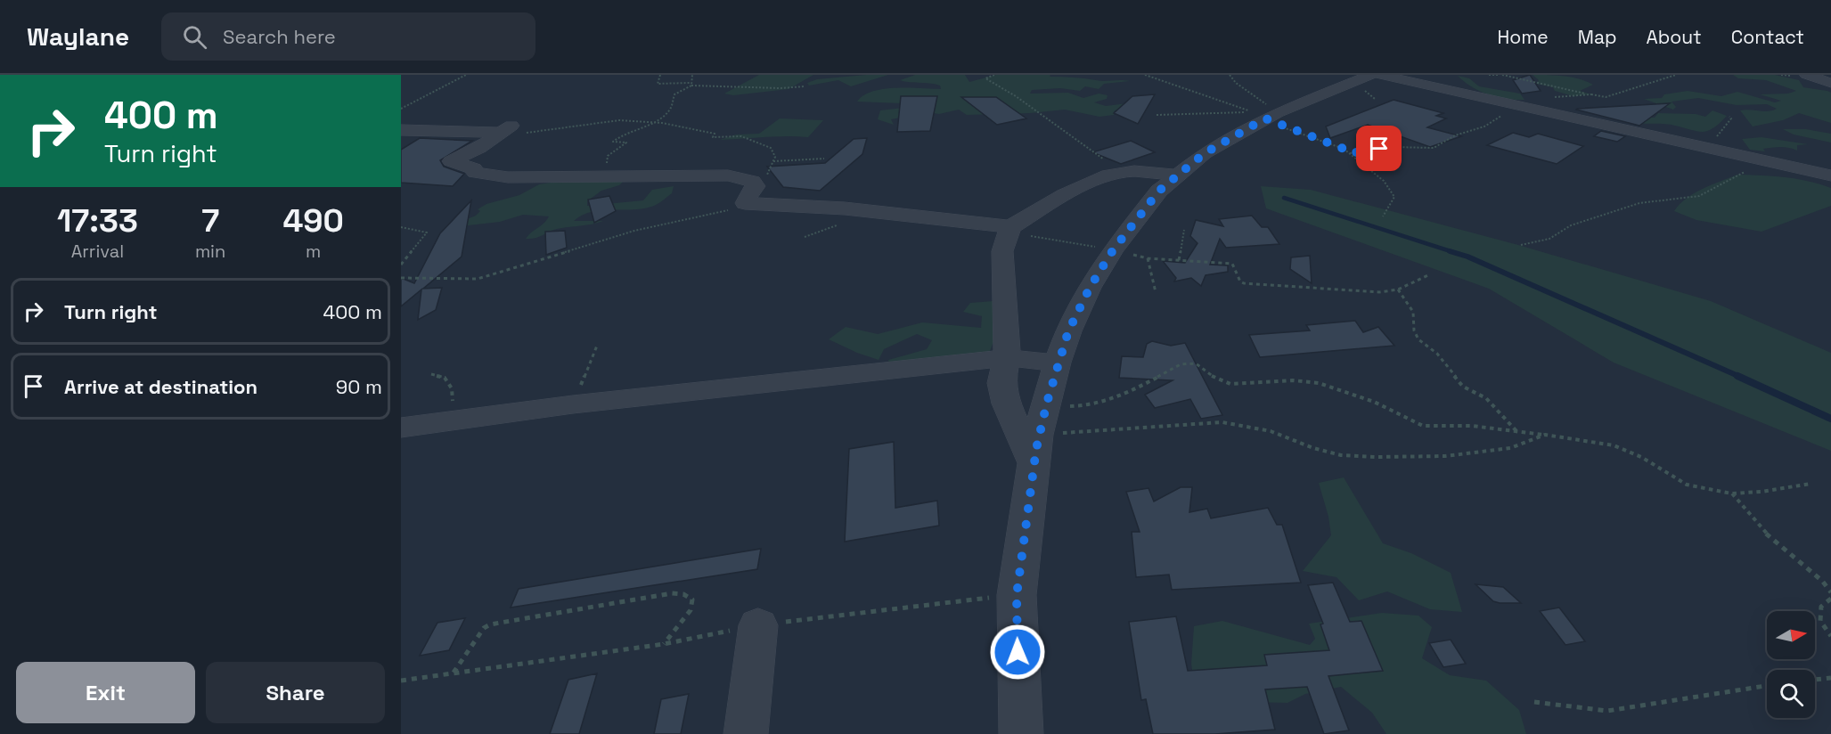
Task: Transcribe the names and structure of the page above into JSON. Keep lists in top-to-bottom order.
{
  "north": "right",
  "page": {
    "header": "Waylane",
    "search": "Search here",
    "nav": [
      "Home",
      "Map",
      "About",
      "Contact"
    ],
    "turn": ["400 m", "Turn right"],
    "eta": [
      "17:33",
      "Arrival",
      "7",
      "min",
      "490",
      "m"
    ],
    "list": [
      {
        "name": "Turn right",
        "value": "400 m"
      },
      {
        "name": "Arrive at destination",
        "value": "90 m"
      }
    ],
    "buttons": ["Exit", "Share"]
  }
}
